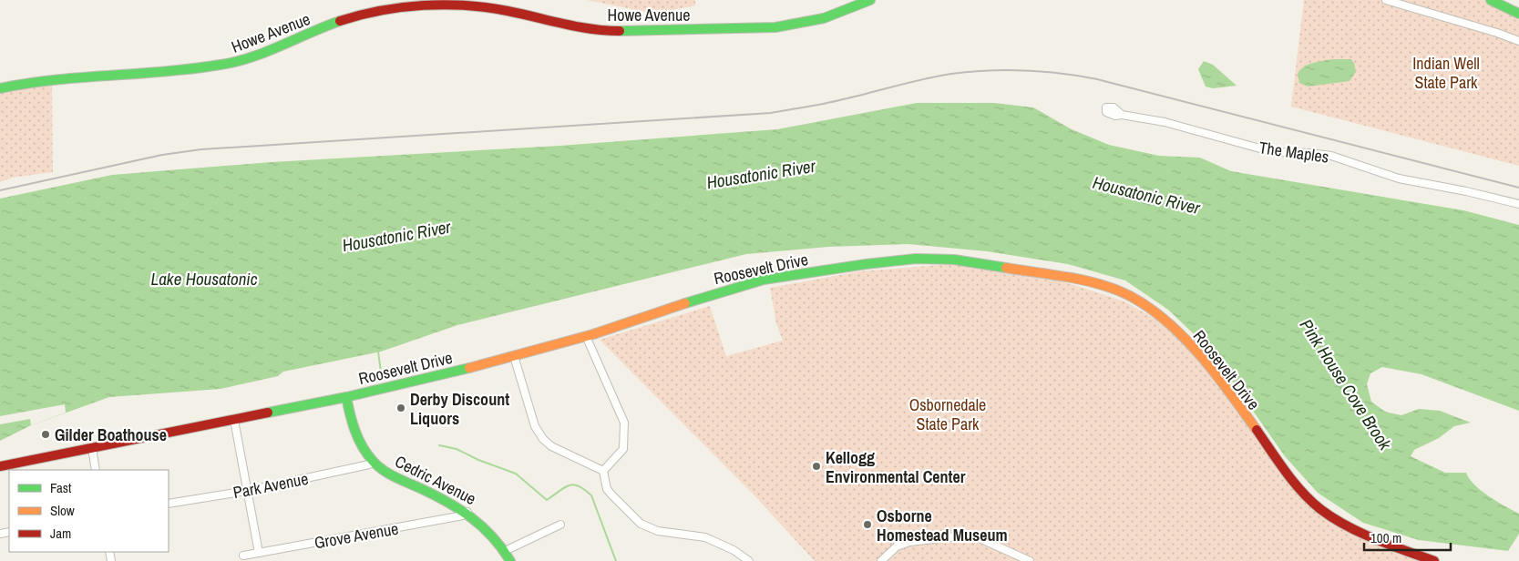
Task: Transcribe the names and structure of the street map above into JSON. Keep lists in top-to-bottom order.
{
  "streets": {
    "main road": ["Howe Avenue", "Roosevelt Drive", "Cedric Avenue"],
    "street": ["The Maples", "Park Avenue", "Grove Avenue"]
  },
  "crossings": [
    ["Roosevelt Drive", "Cedric Avenue"],
    ["Cedric Avenue", "Park Avenue"],
    ["Cedric Avenue", "Grove Avenue"]
  ],
  "water": ["Housatonic River", "Lake Housatonic", "Pink House Cove Brook"],
  "parks": ["Indian Well State Park", "Osbornedale State Park"],
  "places": [
    "Derby Discount Liquors",
    "Gilder Boathouse",
    "Kellogg Environmental Center",
    "Osborne Homestead Museum"
  ],
  "legend": ["Fast", "Slow", "Jam"],
  "scale_bar": "100 m"
}
